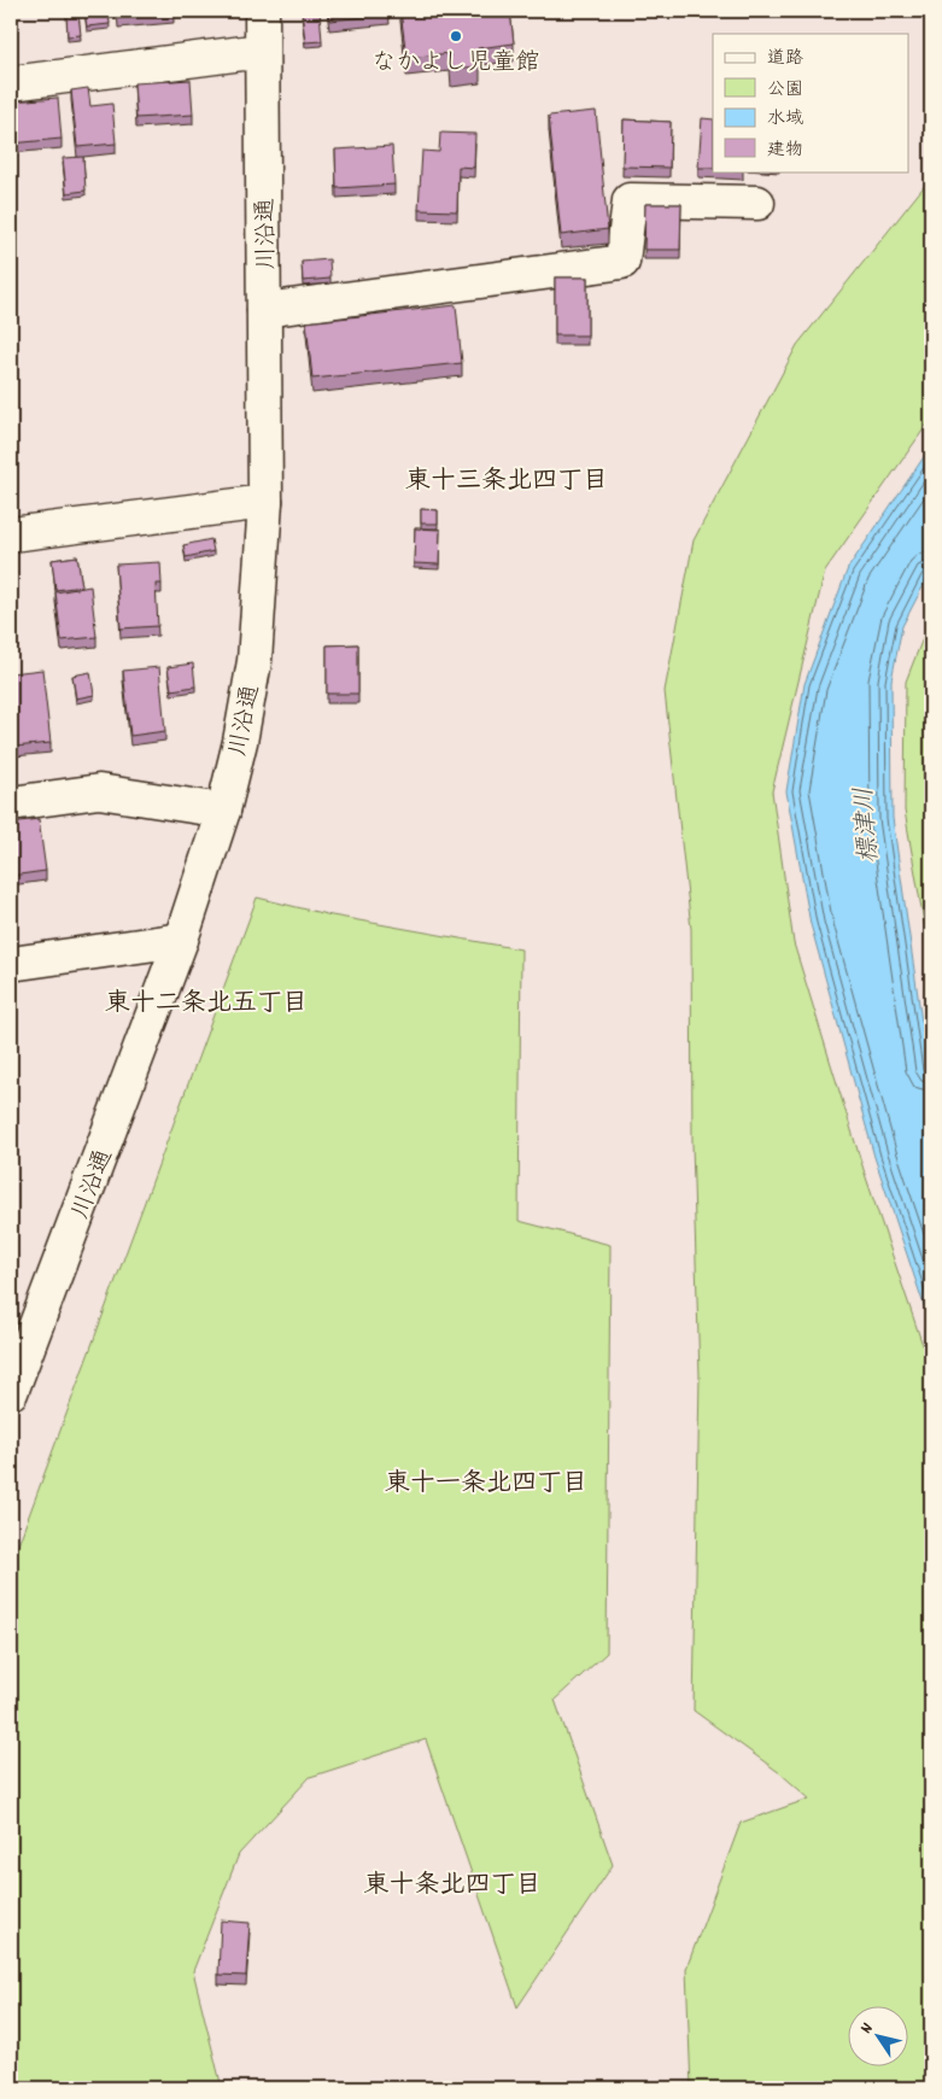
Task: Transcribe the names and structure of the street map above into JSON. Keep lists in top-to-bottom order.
{
  "streets": {
    "street": ["川沿通"]
  },
  "districts": [
    "東十三条北四丁目",
    "東十二条北五丁目",
    "東十一条北四丁目",
    "東十条北四丁目"
  ],
  "water": ["標津川"],
  "places": ["なかよし児童館"],
  "legend": [
    "道路",
    "公園",
    "水域",
    "建物"
  ],
  "north": "top left"
}
